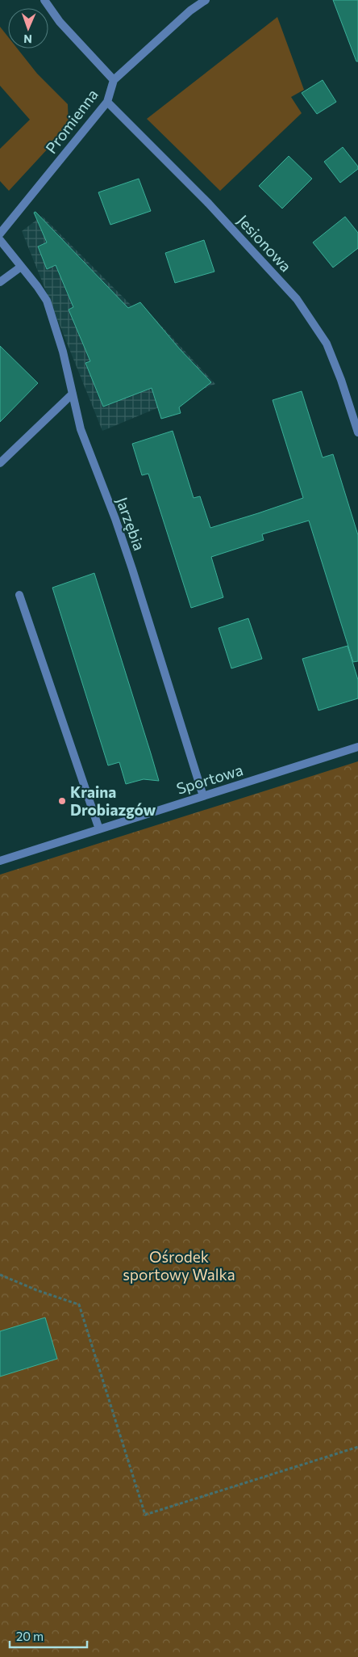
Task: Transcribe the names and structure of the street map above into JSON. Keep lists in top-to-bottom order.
{
  "streets": {
    "street": [
      "Promienna",
      "Jesionowa",
      "Jarzębia",
      "Sportowa"
    ]
  },
  "crossings": [
    ["Promienna", "Jesionowa"],
    ["Jarzębia", "Sportowa"]
  ],
  "parks": ["Ośrodek sportowy Walka"],
  "places": ["Kraina Drobiazgów"],
  "scale_bar": "20 m",
  "north": "bottom"
}
